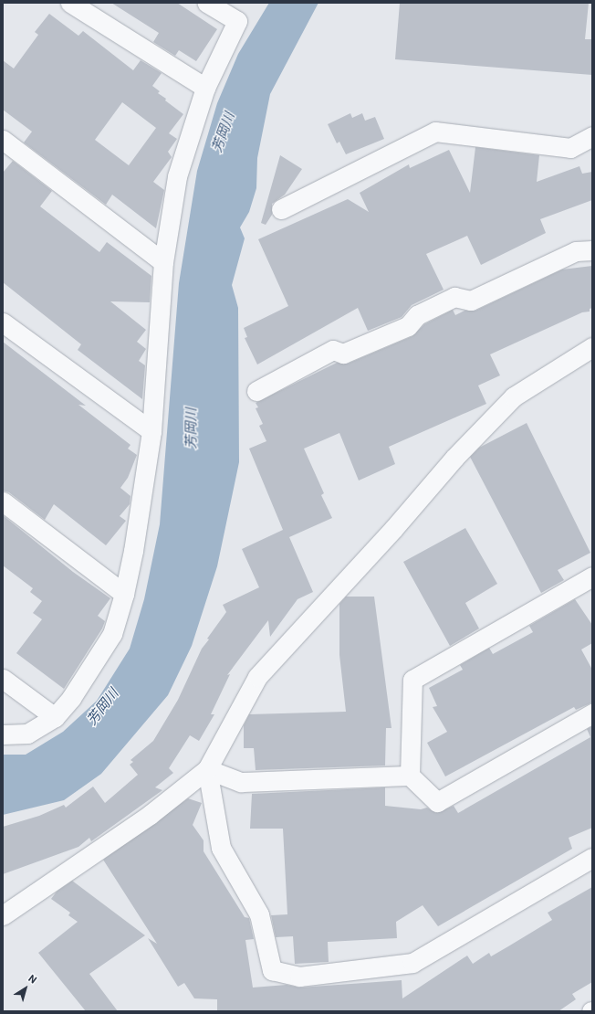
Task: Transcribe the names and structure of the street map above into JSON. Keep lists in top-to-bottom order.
{
  "water": ["芳岡川"],
  "north": "top right"
}
